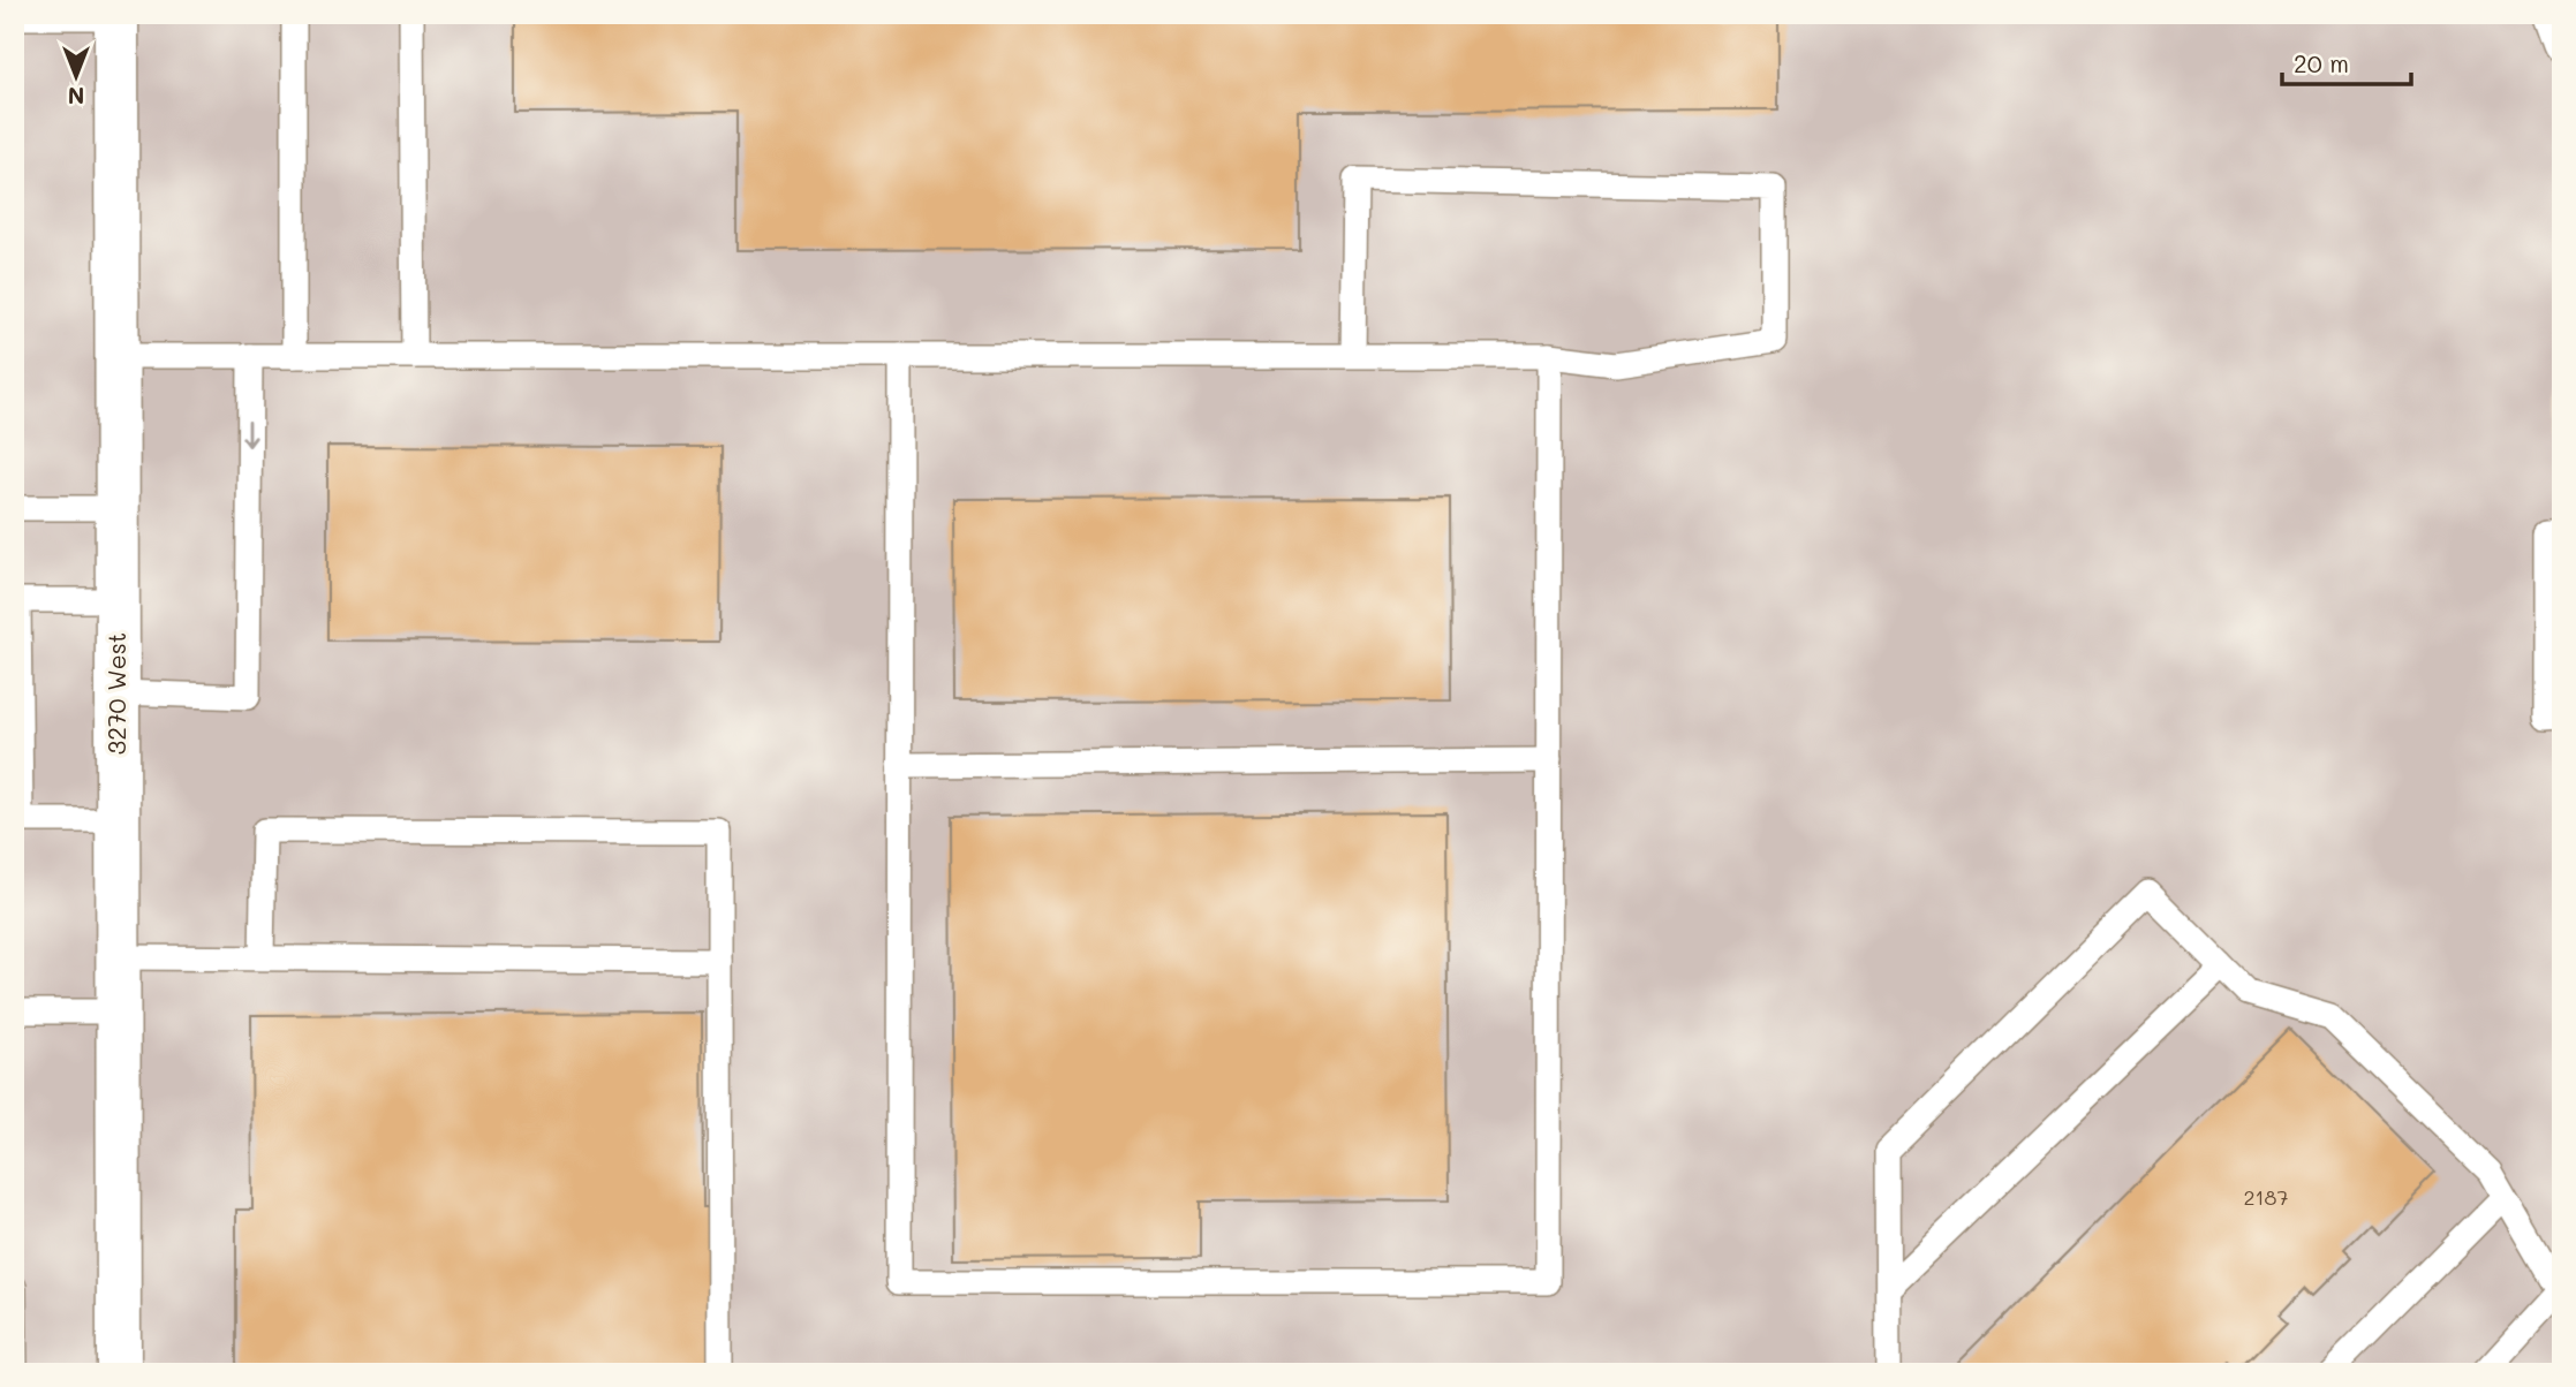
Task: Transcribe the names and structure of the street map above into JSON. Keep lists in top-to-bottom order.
{
  "streets": {
    "street": ["3270 West"]
  },
  "house_numbers": ["2187"],
  "scale_bar": "20 m",
  "north": "bottom"
}
